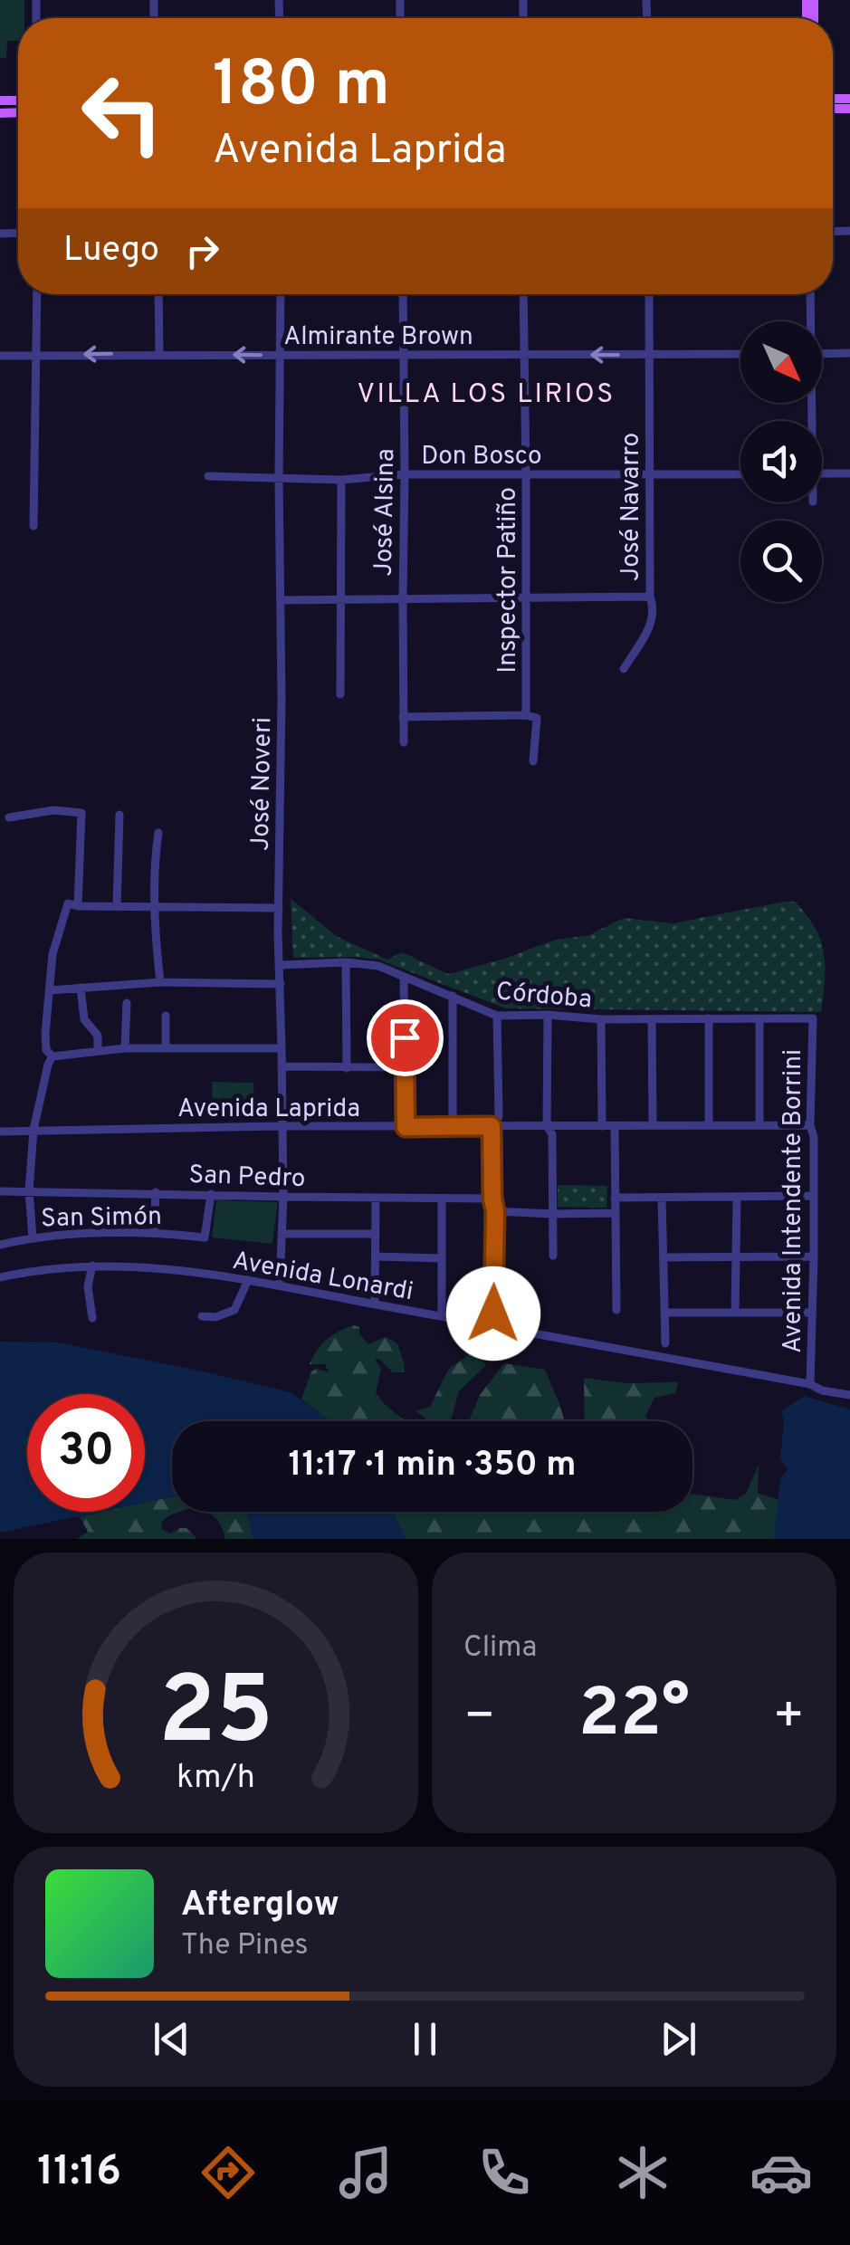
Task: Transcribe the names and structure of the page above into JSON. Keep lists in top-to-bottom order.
{
  "streets": {
    "street": [
      "Almirante Brown",
      "Don Bosco",
      "José Navarro",
      "José Alsina",
      "Inspector Patiño",
      "José Noveri",
      "Córdoba",
      "Avenida Laprida",
      "San Pedro",
      "Avenida Intendente Borrini",
      "San Simón",
      "Avenida Lonardi"
    ]
  },
  "crossings": [
    ["Almirante Brown", "José Navarro"],
    ["Almirante Brown", "José Alsina"],
    ["Almirante Brown", "Inspector Patiño"],
    ["Almirante Brown", "José Noveri"],
    ["Don Bosco", "José Navarro"],
    ["Don Bosco", "José Alsina"],
    ["Don Bosco", "Inspector Patiño"],
    ["Don Bosco", "José Noveri"],
    ["José Noveri", "Córdoba"],
    ["José Noveri", "Avenida Laprida"],
    ["José Noveri", "San Pedro"],
    ["José Noveri", "Avenida Lonardi"],
    ["Córdoba", "Avenida Intendente Borrini"],
    ["Avenida Laprida", "Avenida Intendente Borrini"],
    ["San Pedro", "San Simón"],
    ["Avenida Intendente Borrini", "Avenida Lonardi"]
  ],
  "one_way": ["Almirante Brown"],
  "districts": ["VILLA LOS LIRIOS"],
  "north": "bottom right",
  "page": {
    "turn": ["180 m", "Avenida Laprida"],
    "then": "Luego",
    "limit": "30",
    "trip": "11:17 · 1 min · 350 m",
    "tile": "Clima",
    "heat": ["−", "22°", "+"],
    "song": ["Afterglow", "The Pines"],
    "tabs": "11:16",
    "gauge": ["25", "km/h"]
  }
}
